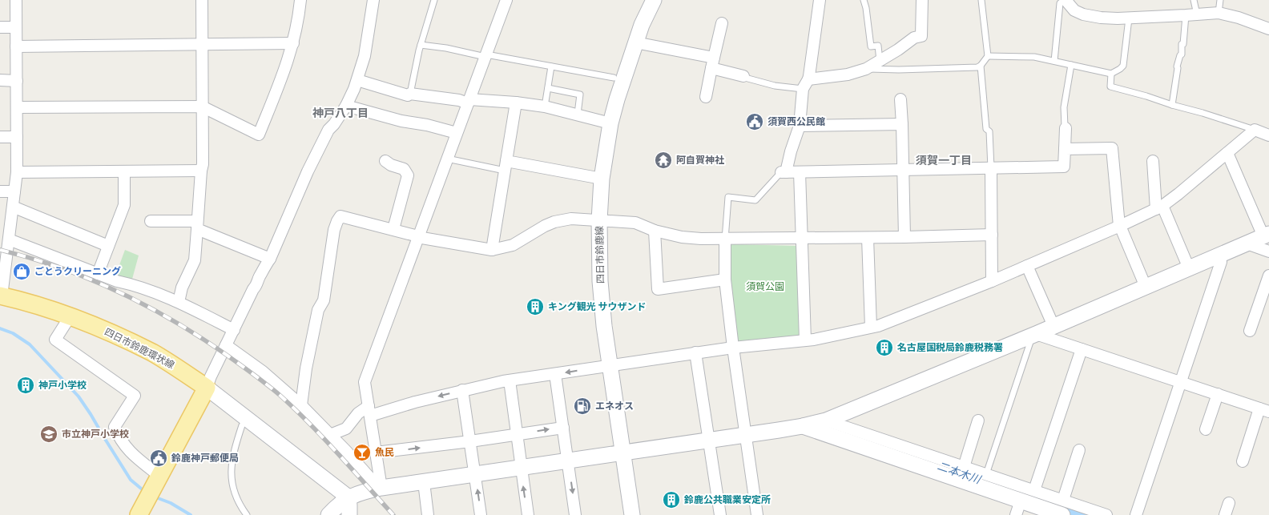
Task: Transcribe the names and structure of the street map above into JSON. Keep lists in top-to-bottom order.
{
  "streets": {
    "main road": ["四日市鈴鹿環状線"],
    "street": ["四日市鈴鹿線"]
  },
  "districts": ["神戸八丁目", "須賀一丁目"],
  "water": ["二本木川"],
  "parks": ["須賀公園"],
  "places": {
    "public building": ["須賀西公民館", "鈴鹿神戸郵便局"],
    "temple": ["阿自賀神社"],
    "shop": ["ごとうクリーニング"],
    "building": [
      "キング観光 サウザンド",
      "名古屋国税局鈴鹿税務署",
      "神戸小学校",
      "鈴鹿公共職業安定所"
    ],
    "fuel station": ["エネオス"],
    "school or university": ["市立神戸小学校"],
    "bar": ["魚民"]
  }
}
